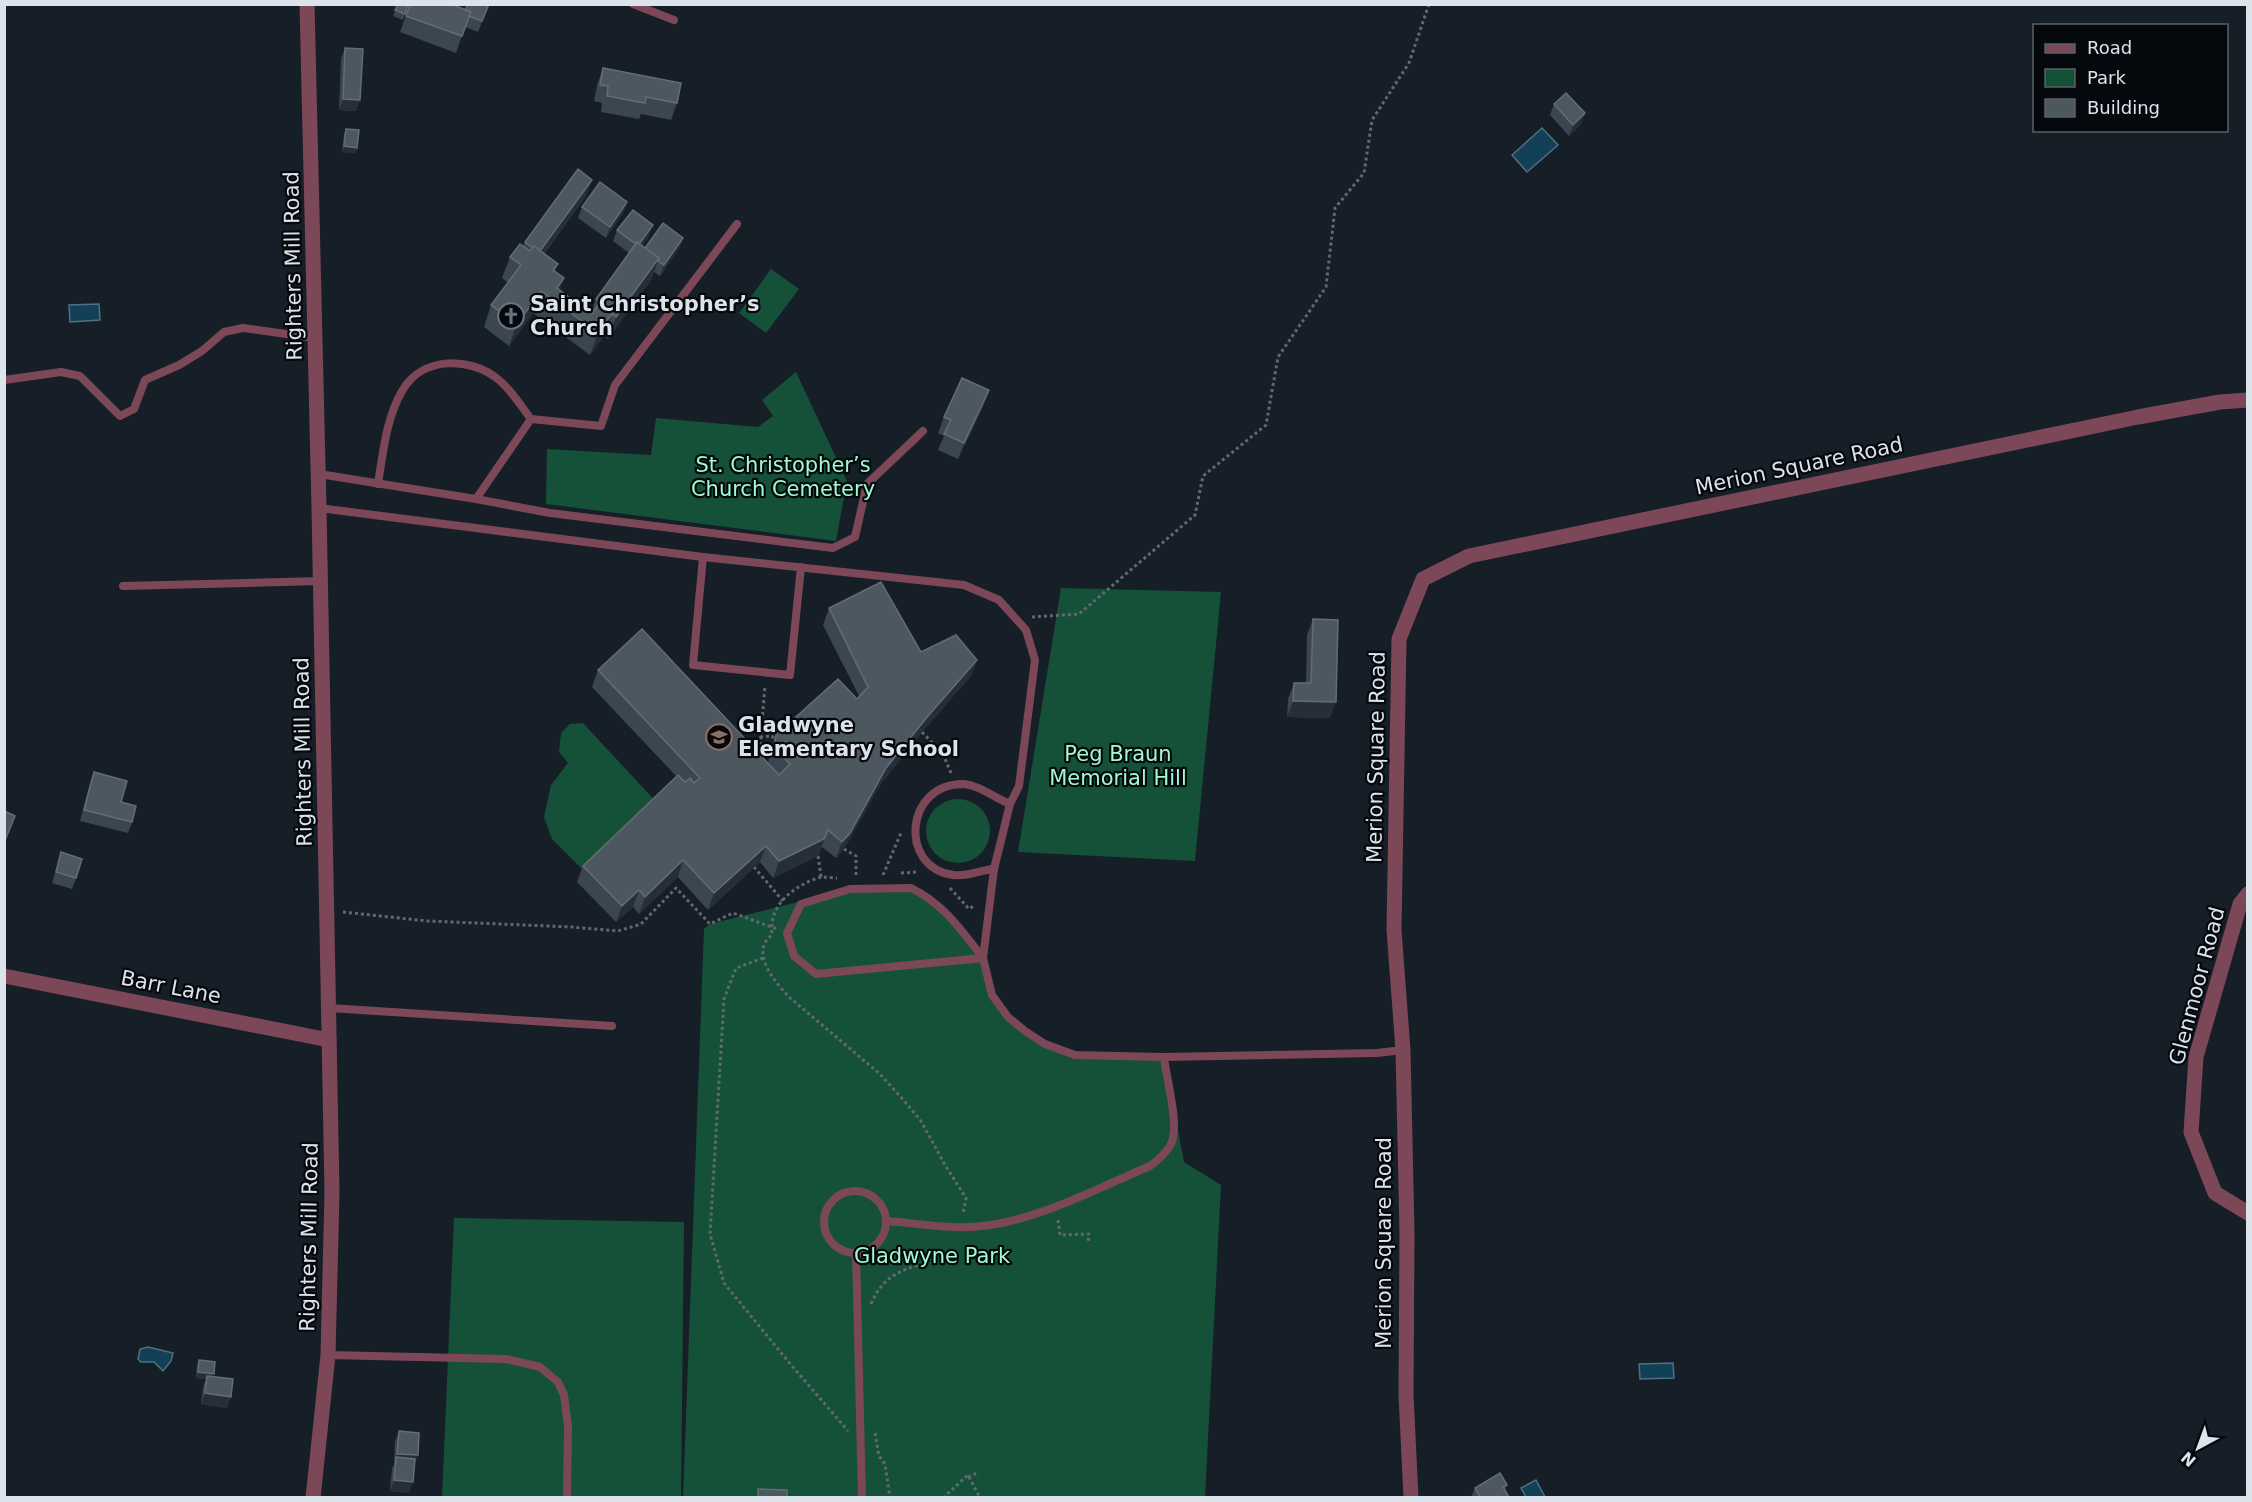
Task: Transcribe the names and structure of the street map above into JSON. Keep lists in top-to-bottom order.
{
  "streets": {
    "street": [
      "Righters Mill Road",
      "Merion Square Road",
      "Glenmoor Road",
      "Barr Lane"
    ]
  },
  "crossings": [
    ["Righters Mill Road", "Barr Lane"]
  ],
  "parks": ["St. Christopher’s Church Cemetery", "Peg Braun Memorial Hill", "Gladwyne Park"],
  "places": {
    "church": ["Saint Christopher’s Church"],
    "school or university": ["Gladwyne Elementary School"]
  },
  "legend": ["Road", "Park", "Building"],
  "north": "bottom left"
}
